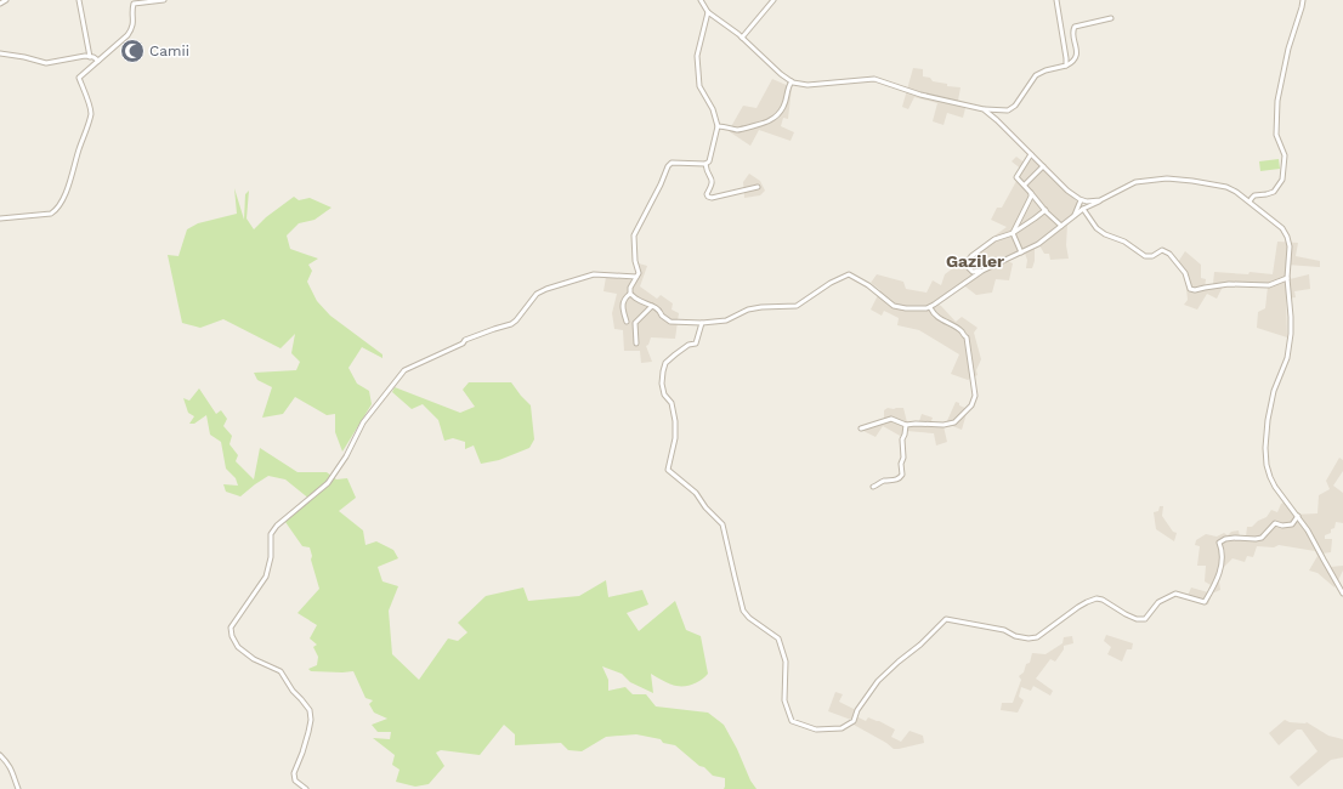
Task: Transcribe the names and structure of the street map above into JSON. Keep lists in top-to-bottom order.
{
  "districts": ["Gaziler"],
  "places": {
    "mosque": ["Camii"]
  }
}
